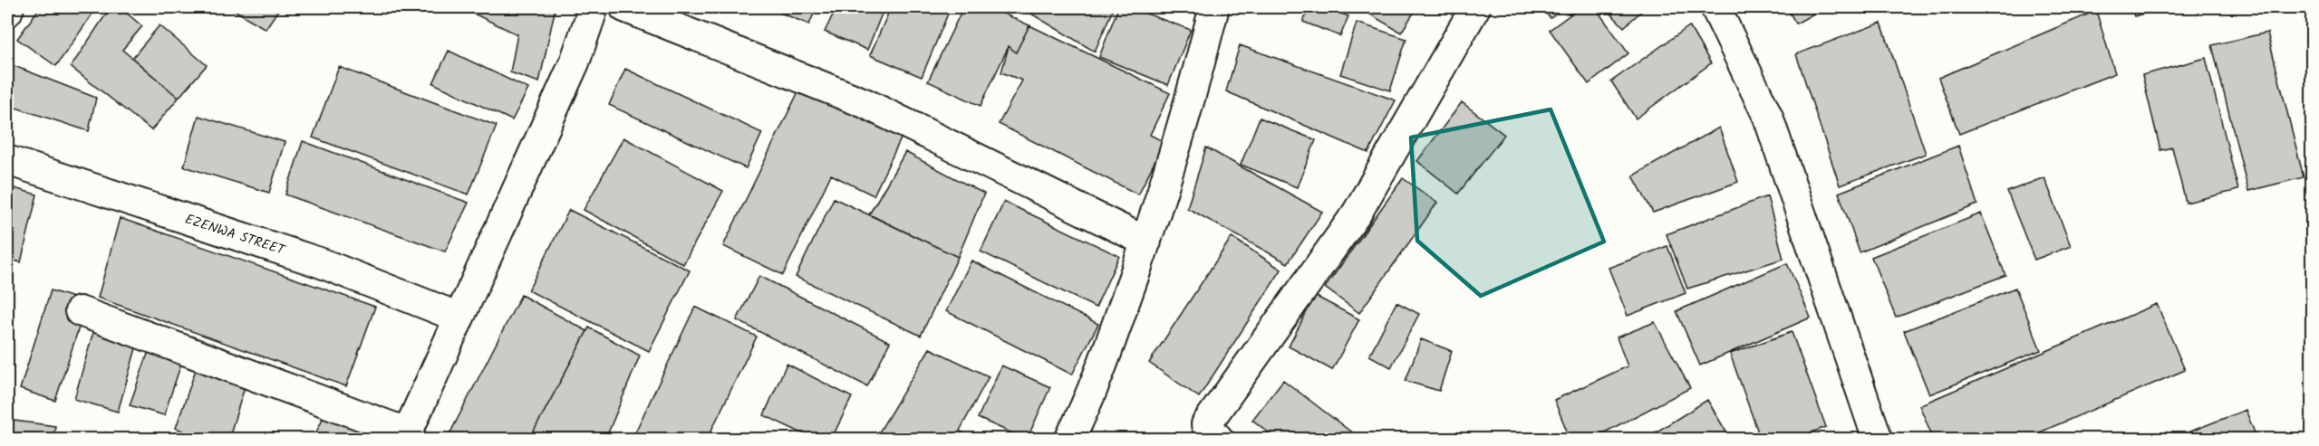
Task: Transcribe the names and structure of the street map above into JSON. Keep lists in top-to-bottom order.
{
  "streets": {
    "street": ["EZENWA STREET"]
  }
}
